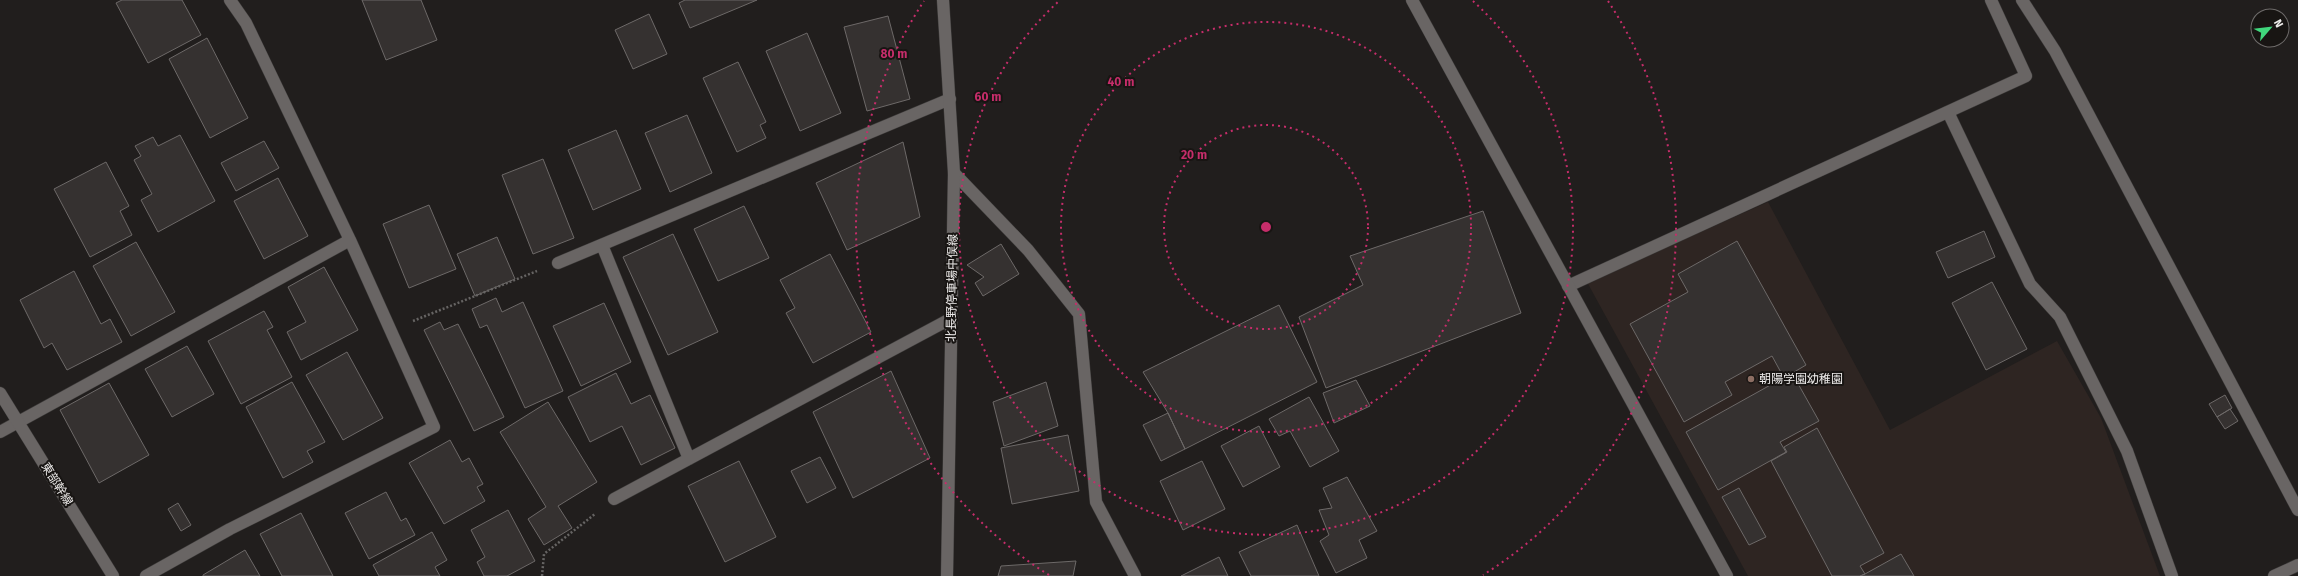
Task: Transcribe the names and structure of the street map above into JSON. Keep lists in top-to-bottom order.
{
  "streets": {
    "street": ["北長野停車場中俣線", "東部幹線"]
  },
  "places": ["朝陽学園幼稚園"],
  "north": "top right",
  "rings": [
    "80 m",
    "40 m",
    "60 m",
    "20 m"
  ]
}
